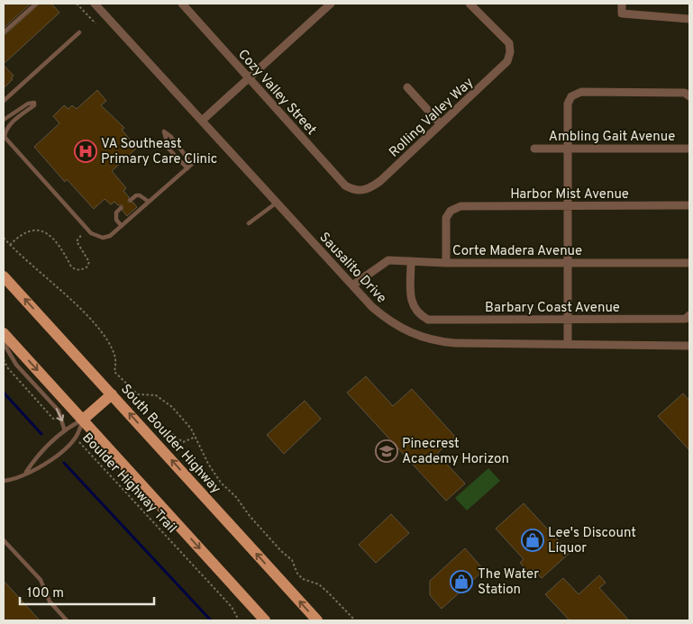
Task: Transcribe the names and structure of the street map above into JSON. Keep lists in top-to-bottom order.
{
  "streets": {
    "main road": ["South Boulder Highway"],
    "street": [
      "Cozy Valley Street",
      "Rolling Valley Way",
      "Ambling Gait Avenue",
      "Harbor Mist Avenue",
      "Corte Madera Avenue",
      "Sausalito Drive",
      "Barbary Coast Avenue"
    ],
    "path": ["Boulder Highway Trail"]
  },
  "crossings": [
    ["Cozy Valley Street", "Rolling Valley Way"],
    ["Harbor Mist Avenue", "Corte Madera Avenue"],
    ["Corte Madera Avenue", "Sausalito Drive"],
    ["Corte Madera Avenue", "Barbary Coast Avenue"]
  ],
  "places": {
    "hospital": ["VA Southeast Primary Care Clinic"],
    "school or university": ["Pinecrest Academy Horizon"],
    "shop": ["Lee's Discount Liquor", "The Water Station"]
  },
  "scale_bar": "100 m"
}
